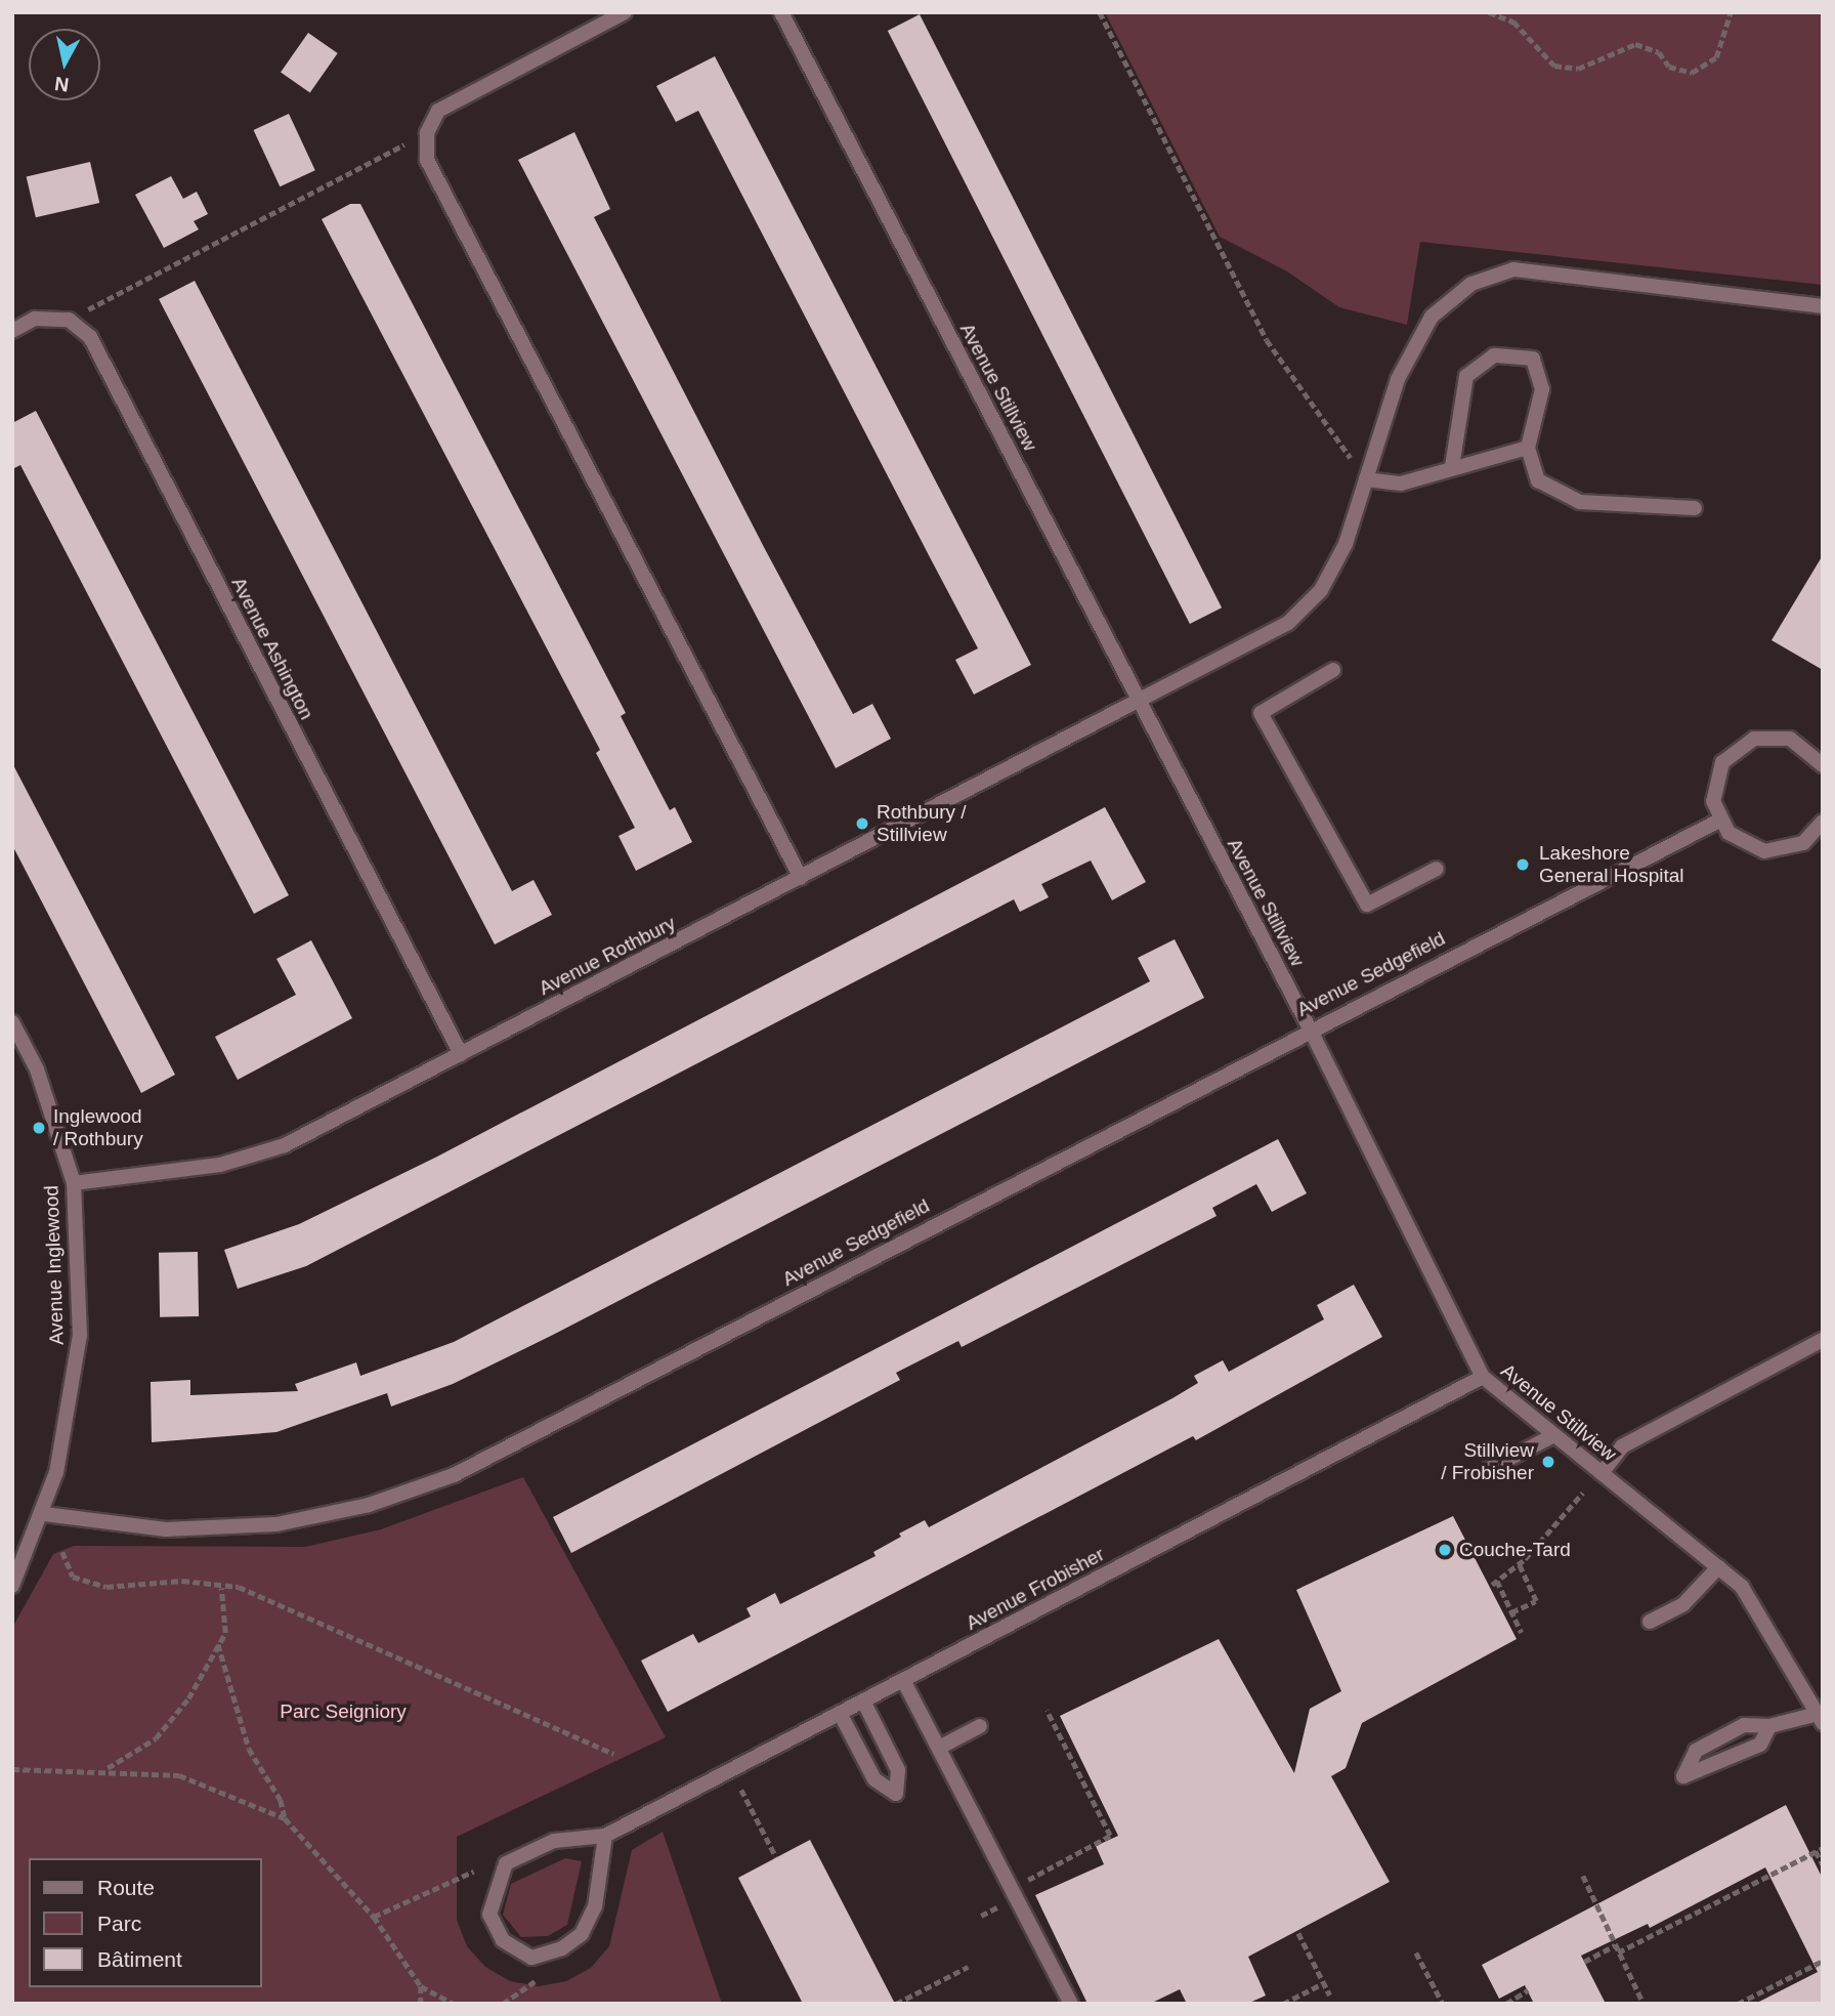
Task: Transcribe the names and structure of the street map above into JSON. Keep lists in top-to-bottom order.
{
  "streets": {
    "street": [
      "Avenue Stillview",
      "Avenue Ashington",
      "Avenue Rothbury",
      "Avenue Sedgefield",
      "Avenue Inglewood",
      "Avenue Frobisher"
    ]
  },
  "crossings": [
    ["Avenue Stillview", "Avenue Rothbury"],
    ["Avenue Stillview", "Avenue Sedgefield"],
    ["Avenue Stillview", "Avenue Frobisher"],
    ["Avenue Ashington", "Avenue Rothbury"],
    ["Avenue Rothbury", "Avenue Inglewood"],
    ["Avenue Sedgefield", "Avenue Inglewood"]
  ],
  "parks": ["Parc Seigniory"],
  "places": [
    "Rothbury / Stillview",
    "Lakeshore General Hospital",
    "Inglewood / Rothbury",
    "Stillview / Frobisher",
    "Couche-Tard"
  ],
  "legend": ["Route", "Parc", "Bâtiment"],
  "north": "bottom"
}
